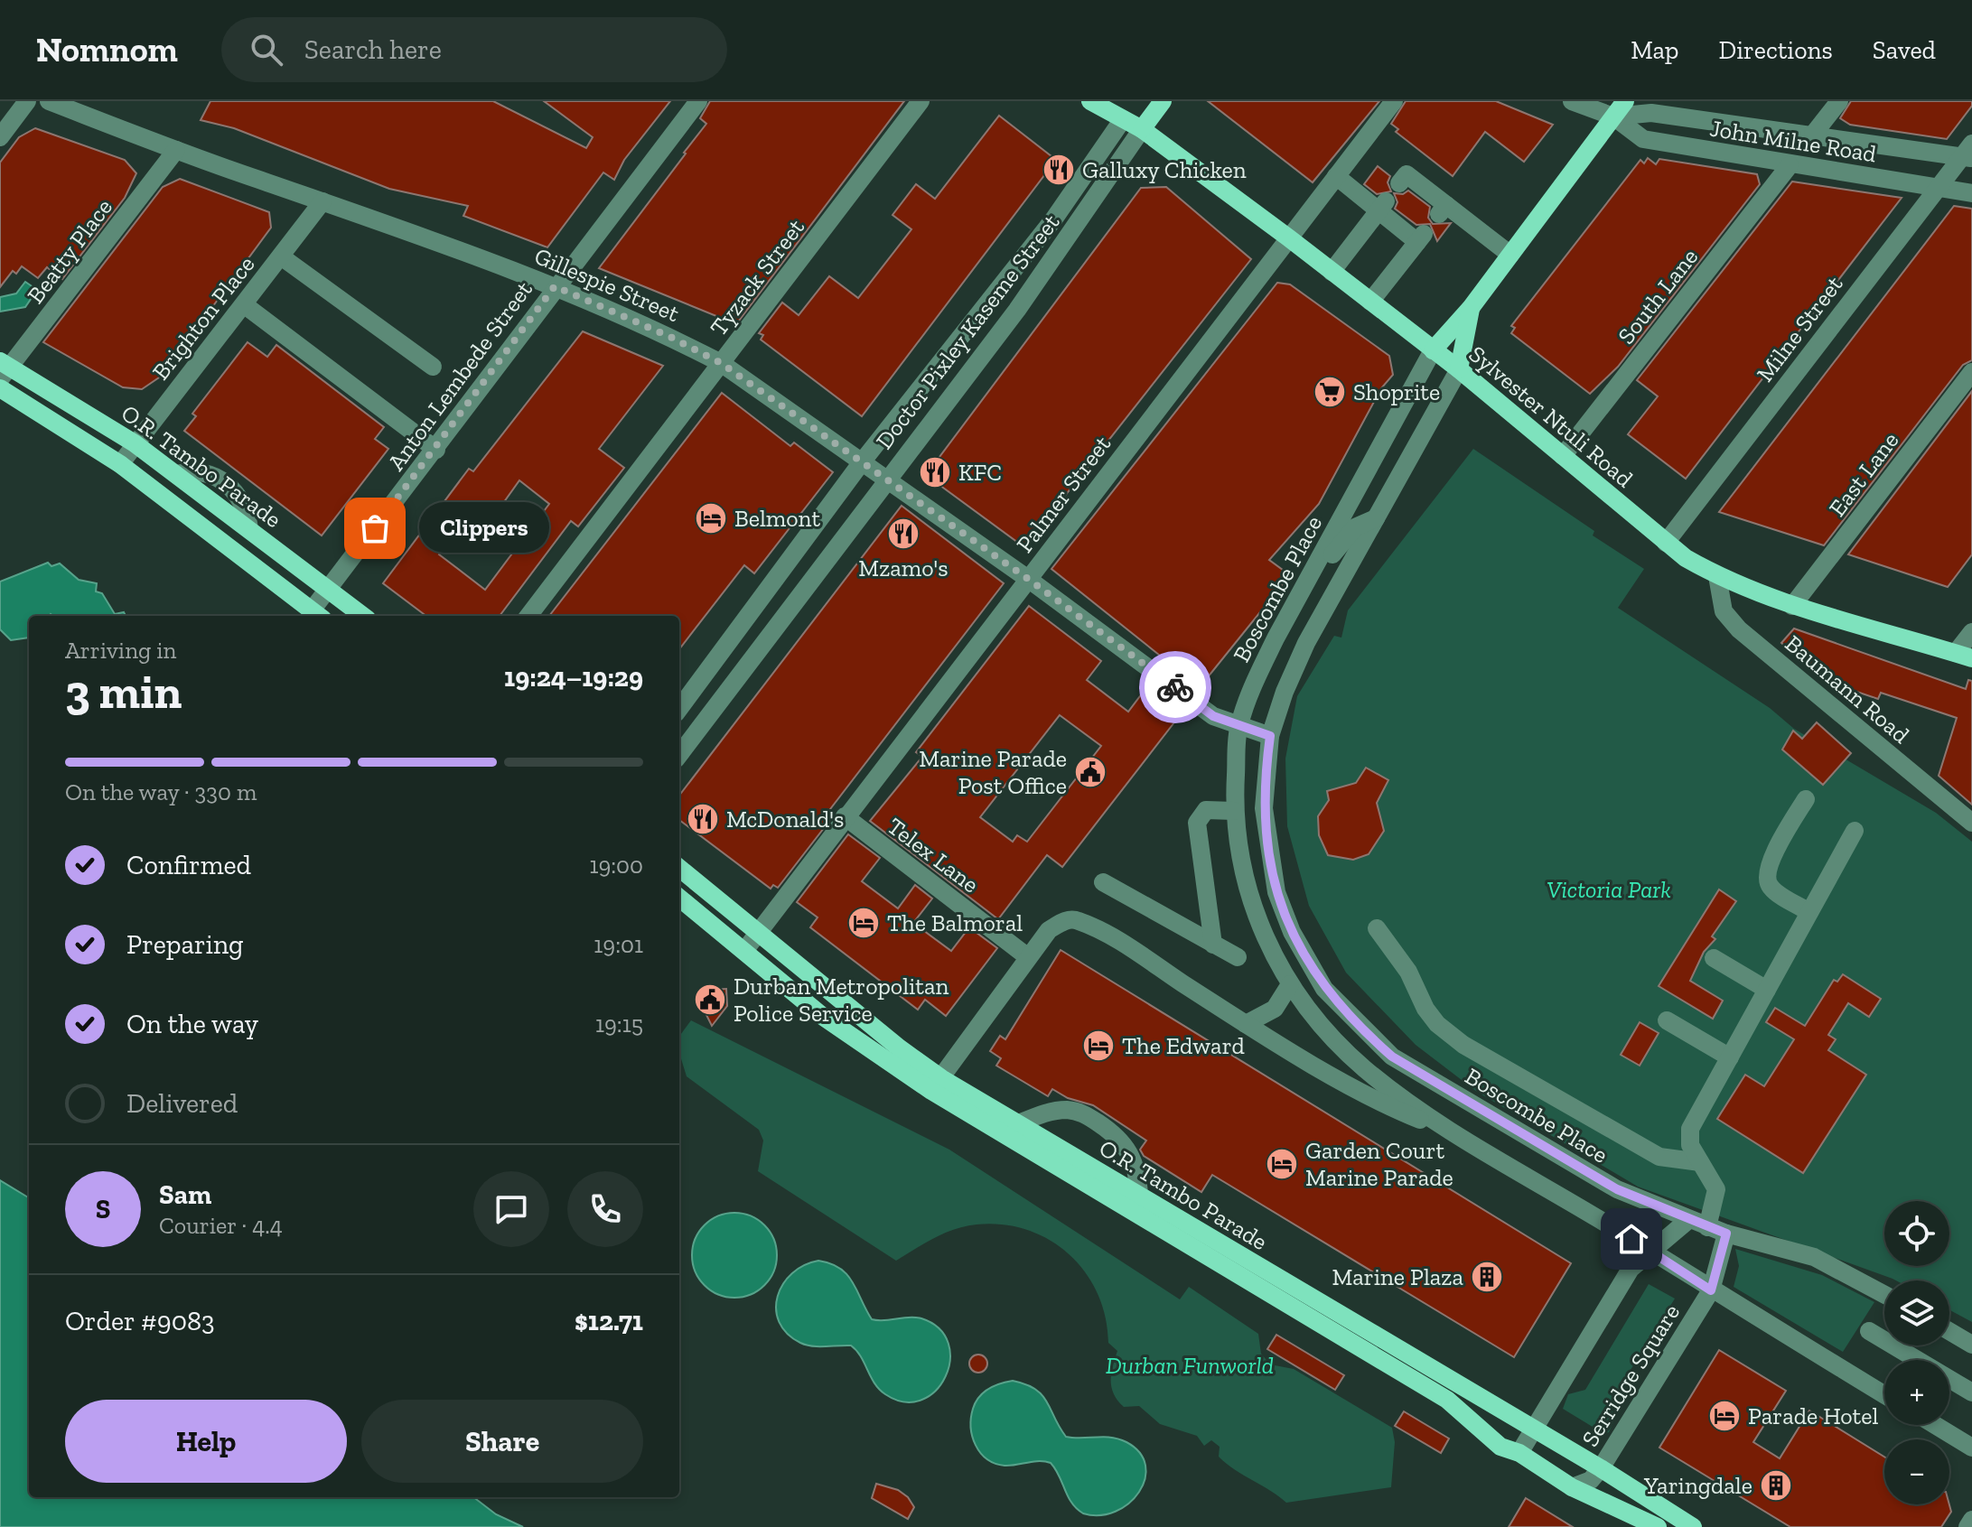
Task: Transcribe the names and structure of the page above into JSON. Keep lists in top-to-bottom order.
{
  "streets": {
    "main road": ["Doctor Pixley Kaseme Street", "Sylvester Ntuli Road", "O.R. Tambo Parade"],
    "street": [
      "John Milne Road",
      "Beatty Place",
      "Tyzack Street",
      "Gillespie Street",
      "South Lane",
      "Brighton Place",
      "Milne Street",
      "Anton Lembede Street",
      "East Lane",
      "Palmer Street",
      "Boscombe Place",
      "Baumann Road",
      "Telex Lane",
      "Serridge Square"
    ]
  },
  "crossings": [
    ["John Milne Road", "South Lane"],
    ["John Milne Road", "Milne Street"],
    ["Beatty Place", "Gillespie Street"],
    ["Beatty Place", "O.R. Tambo Parade"],
    ["Tyzack Street", "Gillespie Street"],
    ["Gillespie Street", "Brighton Place"],
    ["Gillespie Street", "Doctor Pixley Kaseme Street"],
    ["Gillespie Street", "Anton Lembede Street"],
    ["Gillespie Street", "Palmer Street"],
    ["Gillespie Street", "Boscombe Place"],
    ["South Lane", "Sylvester Ntuli Road"],
    ["Brighton Place", "O.R. Tambo Parade"],
    ["Milne Street", "Sylvester Ntuli Road"],
    ["Doctor Pixley Kaseme Street", "Sylvester Ntuli Road"],
    ["Anton Lembede Street", "O.R. Tambo Parade"],
    ["Sylvester Ntuli Road", "East Lane"],
    ["Sylvester Ntuli Road", "Palmer Street"],
    ["Sylvester Ntuli Road", "Boscombe Place"],
    ["Sylvester Ntuli Road", "Baumann Road"],
    ["O.R. Tambo Parade", "Palmer Street"],
    ["O.R. Tambo Parade", "Serridge Square"],
    ["Palmer Street", "Telex Lane"],
    ["Boscombe Place", "Serridge Square"]
  ],
  "parks": ["Victoria Park", "Durban Funworld"],
  "places": {
    "restaurant": [
      "Galluxy Chicken",
      "KFC",
      "Mzamo's",
      "McDonald's"
    ],
    "supermarket": ["Shoprite"],
    "hotel": [
      "Belmont",
      "The Balmoral",
      "The Edward",
      "Garden Court Marine Parade",
      "Parade Hotel"
    ],
    "other": ["Clippers"],
    "public building": ["Marine Parade Post Office", "Durban Metropolitan Police Service"],
    "building": ["Marine Plaza", "Yaringdale"]
  },
  "page": {
    "header": "Nomnom",
    "search": "Search here",
    "nav": ["Map", "Directions", "Saved"],
    "bubble": "Clippers",
    "heading": ["3 min", "Arriving in", "19:24–19:29"],
    "panel": [
      "Sam",
      "Courier · 4.4",
      "Order #9083",
      "$12.71"
    ],
    "bar": "On the way · 330 m",
    "list": [
      ["Confirmed", "19:00"],
      ["Preparing", "19:01"],
      ["On the way", "19:15"],
      "Delivered"
    ],
    "round": "S",
    "map_buttons": ["+", "−"],
    "buttons": ["Help", "Share"]
  }
}
